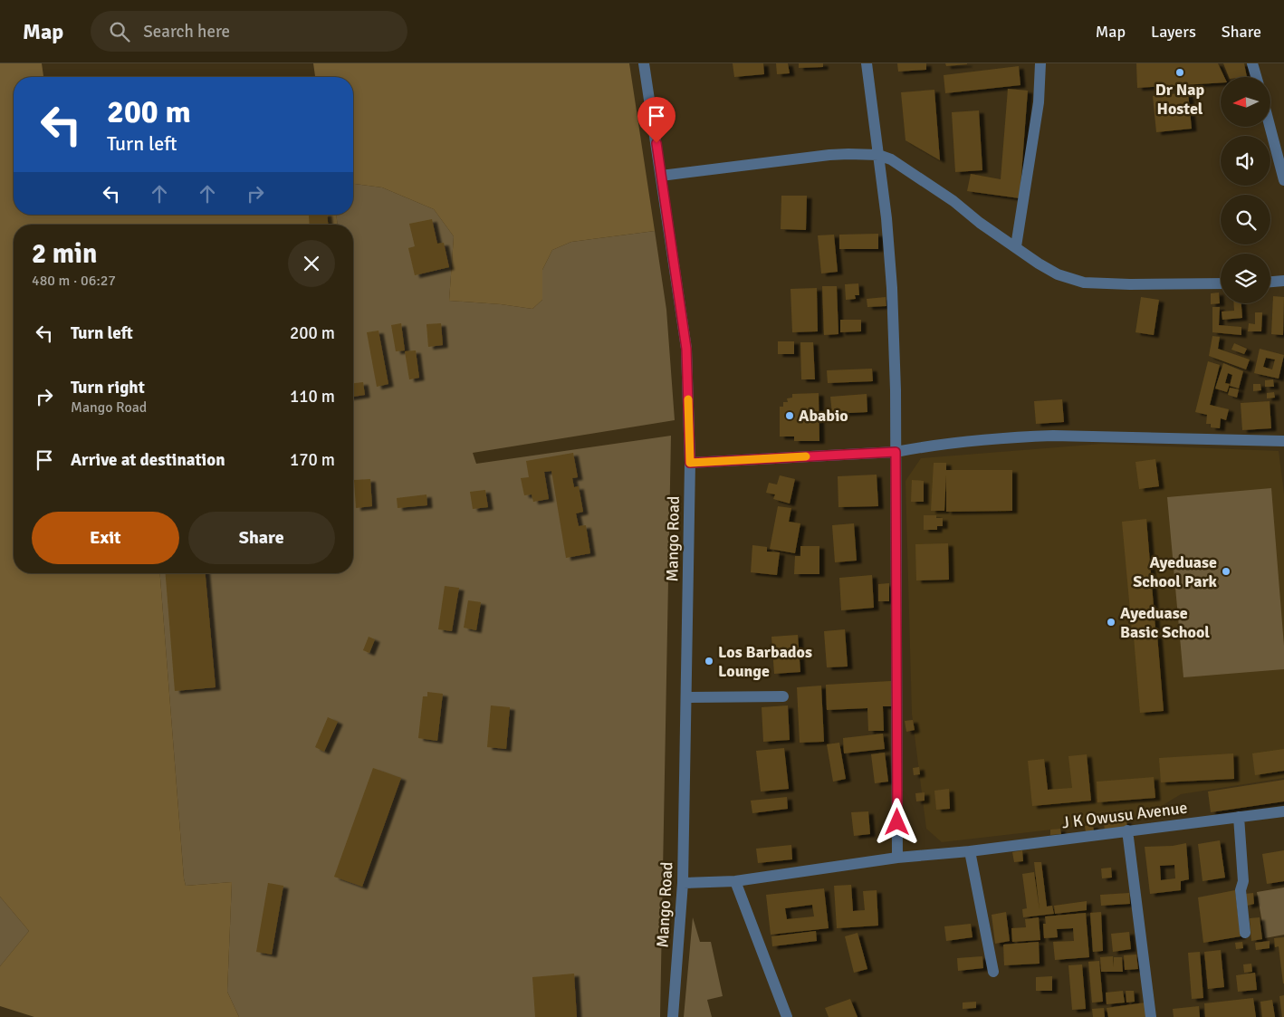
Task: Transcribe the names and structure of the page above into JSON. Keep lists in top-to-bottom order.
{
  "streets": {
    "street": ["Mango Road", "J K Owusu Avenue"]
  },
  "crossings": [
    ["Mango Road", "J K Owusu Avenue"]
  ],
  "places": [
    "Dr Nap Hostel",
    "Ababio",
    "Ayeduase School Park",
    "Ayeduase Basic School",
    "Los Barbados Lounge"
  ],
  "north": "left",
  "page": {
    "header": "Map",
    "search": "Search here",
    "nav": ["Map", "Layers", "Share"],
    "turn": ["200 m", "Turn left"],
    "heading": ["2 min", "480 m · 06:27"],
    "list": [
      {
        "name": "Turn left",
        "value": "200 m"
      },
      {
        "name": "Turn right",
        "note": "Mango Road",
        "value": "110 m"
      },
      {
        "name": "Arrive at destination",
        "value": "170 m"
      }
    ],
    "buttons": ["Exit", "Share"]
  }
}
